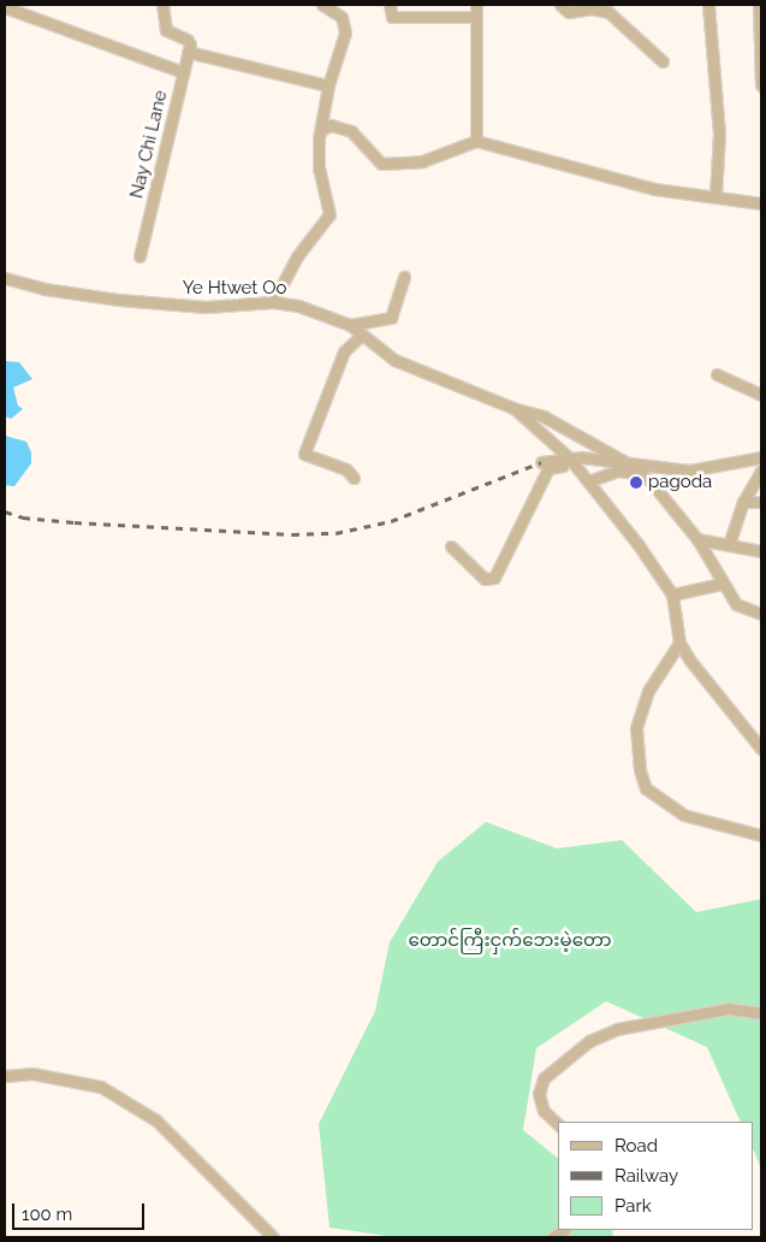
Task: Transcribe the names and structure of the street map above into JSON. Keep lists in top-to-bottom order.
{
  "streets": {
    "street": ["Nay Chi Lane", "Ye Htwet Oo"]
  },
  "parks": ["တောင်ကြီးငှက်ဘေးမဲ့တော"],
  "places": ["pagoda"],
  "legend": ["Road", "Railway", "Park"],
  "scale_bar": "100 m"
}
